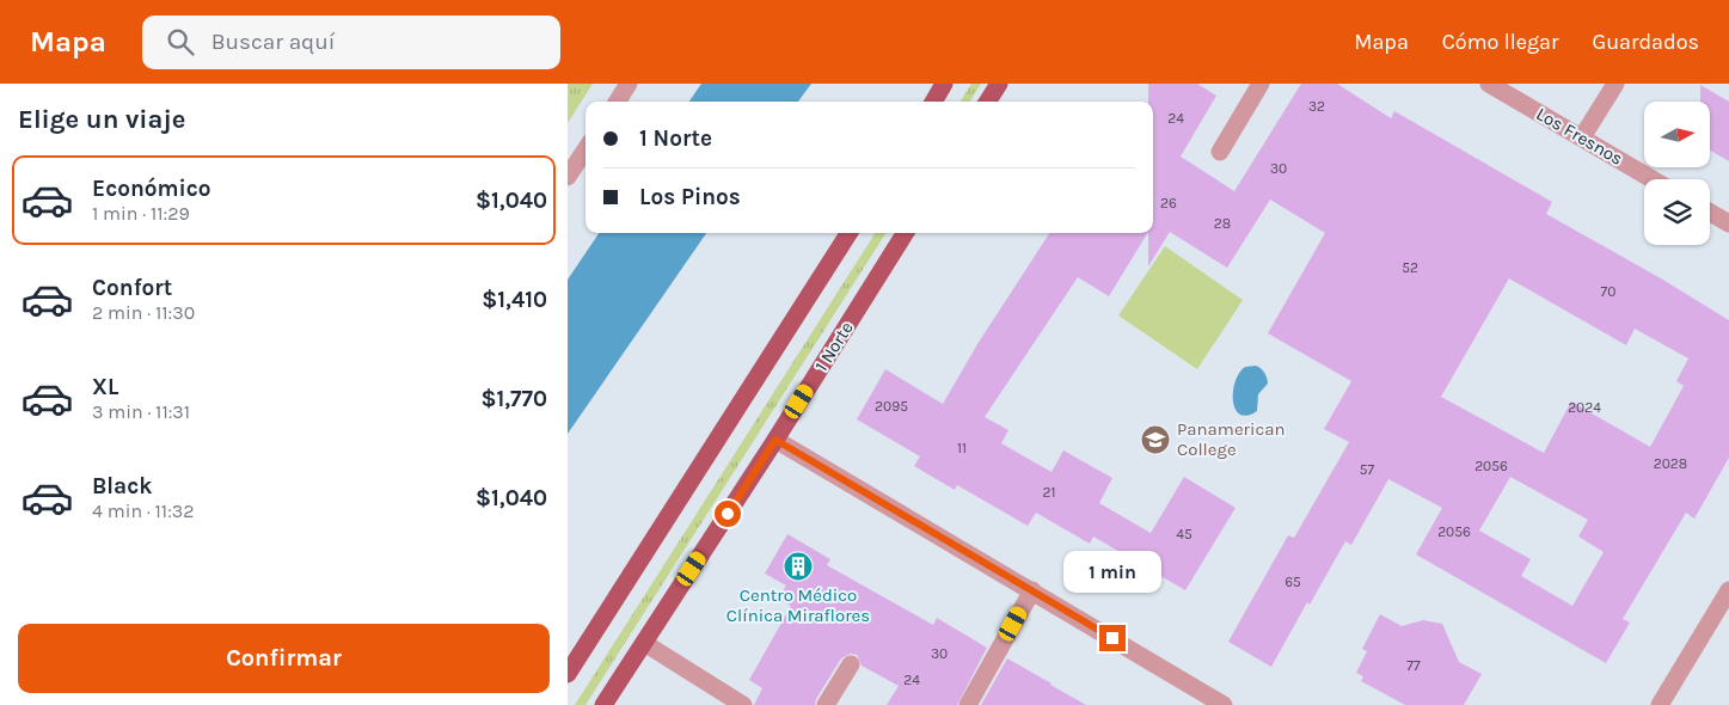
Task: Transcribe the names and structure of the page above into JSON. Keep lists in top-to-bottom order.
{
  "streets": {
    "main road": ["1 Norte"],
    "street": ["Los Fresnos"]
  },
  "places": {
    "school or university": ["Panamerican College"],
    "building": ["Centro Médico Clínica Miraflores"]
  },
  "house_numbers": [
    "32",
    "24",
    "30",
    "26",
    "28",
    "52",
    "70",
    "2095",
    "2024",
    "11",
    "2028",
    "2056",
    "57",
    "21",
    "2056",
    "45",
    "65",
    "30",
    "77",
    "24"
  ],
  "north": "right",
  "page": {
    "header": "Mapa",
    "search": "Buscar aquí",
    "nav": ["Mapa", "Cómo llegar", "Guardados"],
    "heading": "Elige un viaje",
    "banner": ["1 Norte", "Los Pinos"],
    "list": [
      {
        "name": "Económico",
        "note": "1 min · 11:29",
        "value": "$1,040"
      },
      {
        "name": "Confort",
        "note": "2 min · 11:30",
        "value": "$1,410"
      },
      {
        "name": "XL",
        "note": "3 min · 11:31",
        "value": "$1,770"
      },
      {
        "name": "Black",
        "note": "4 min · 11:32",
        "value": "$1,040"
      }
    ],
    "bubble": "1 min",
    "buttons": "Confirmar"
  }
}
